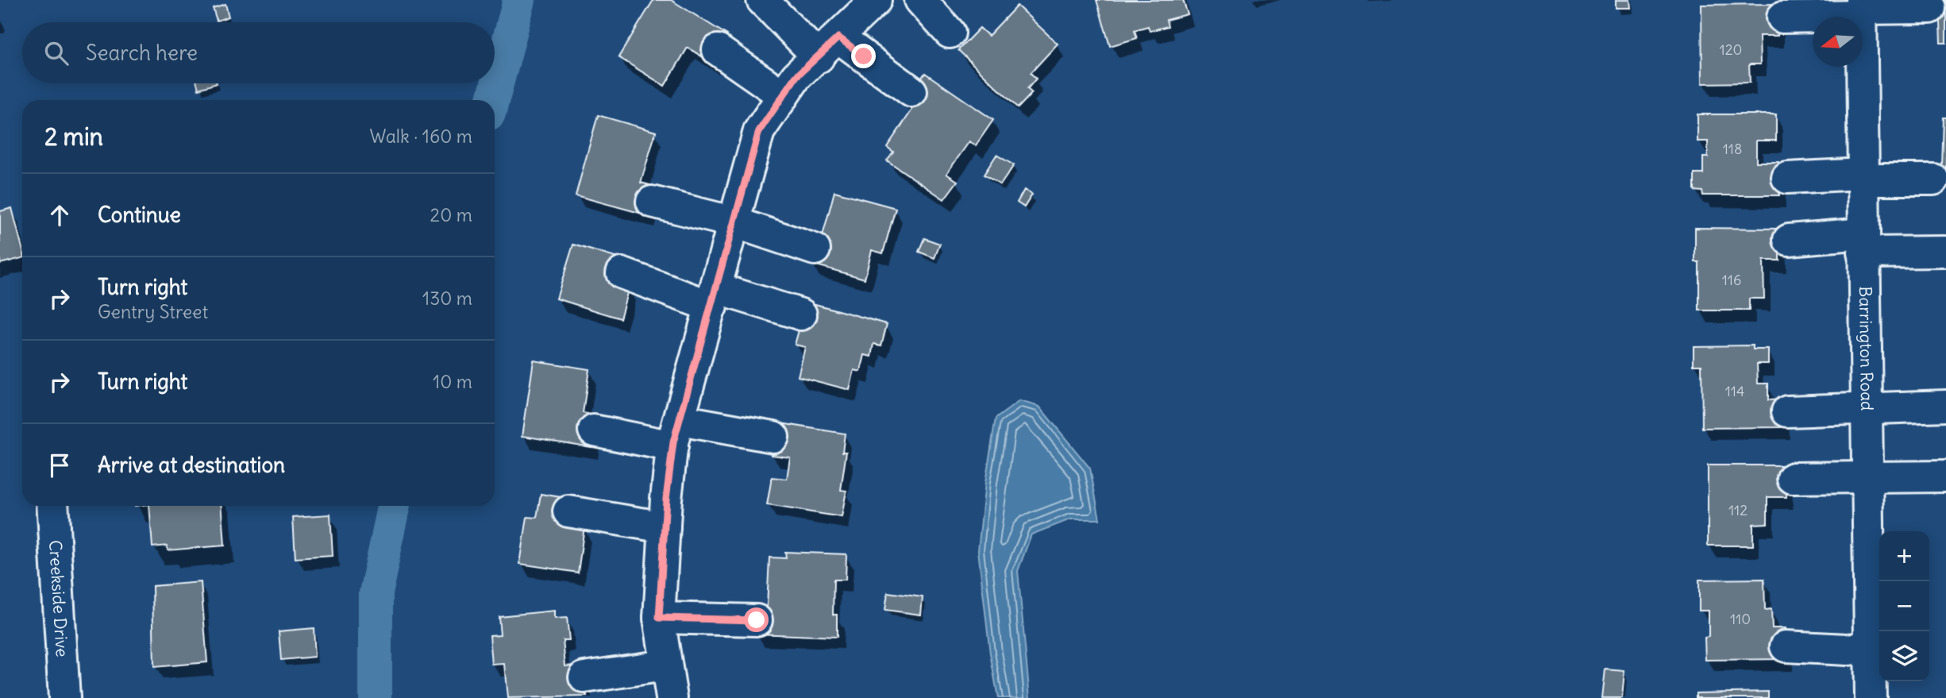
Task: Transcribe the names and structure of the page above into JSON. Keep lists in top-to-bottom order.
{
  "streets": {
    "street": ["Barrington Road", "Creekside Drive"]
  },
  "house_numbers": [
    "120",
    "118",
    "116",
    "114",
    "112",
    "110"
  ],
  "north": "left",
  "page": {
    "search": "Search here",
    "heading": ["2 min", "Walk · 160 m"],
    "list": [
      ["Continue", "20 m"],
      ["Turn right", "Gentry Street", "130 m"],
      ["Turn right", "10 m"],
      "Arrive at destination"
    ],
    "map_buttons": ["+", "−"]
  }
}
